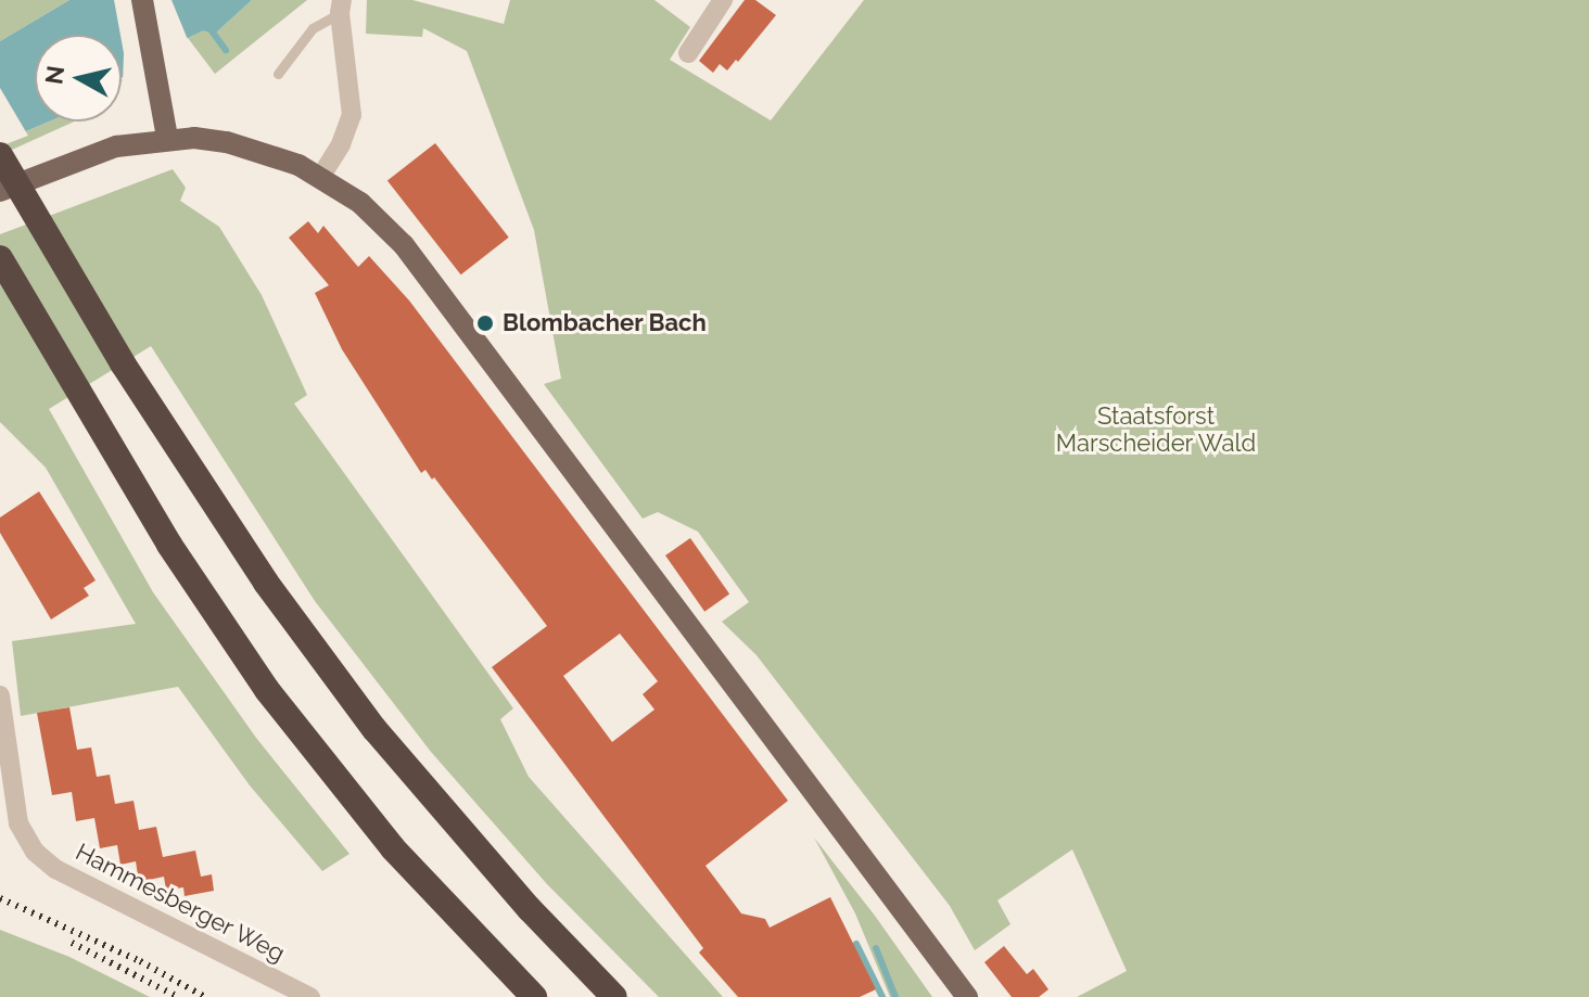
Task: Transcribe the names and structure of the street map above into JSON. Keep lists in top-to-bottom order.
{
  "streets": {
    "street": ["Hammesberger Weg"]
  },
  "parks": ["Staatsforst Marscheider Wald"],
  "places": ["Blombacher Bach"],
  "north": "left"
}
